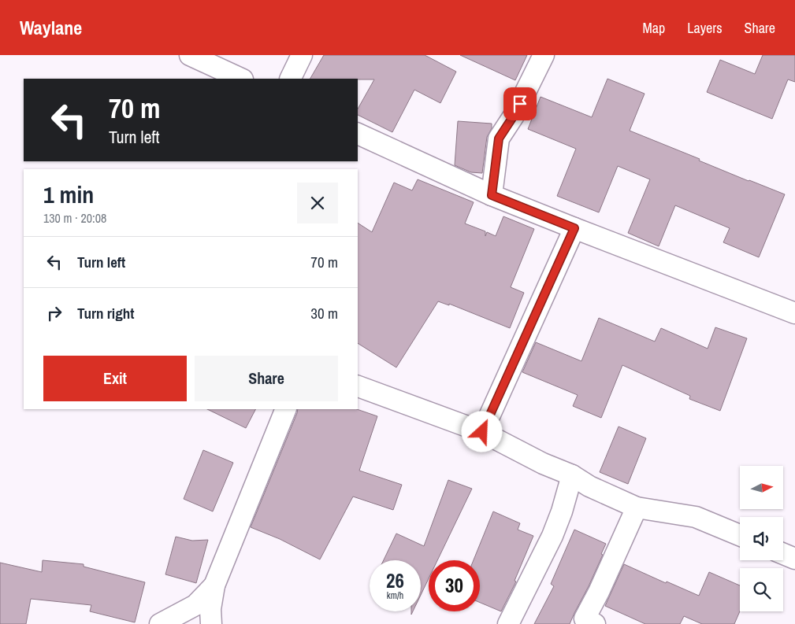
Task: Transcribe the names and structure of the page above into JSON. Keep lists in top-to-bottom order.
{
  "north": "right",
  "page": {
    "header": "Waylane",
    "nav": ["Map", "Layers", "Share"],
    "turn": ["70 m", "Turn left"],
    "heading": ["1 min", "130 m · 20:08"],
    "list": [
      {
        "name": "Turn left",
        "value": "70 m"
      },
      {
        "name": "Turn right",
        "value": "30 m"
      }
    ],
    "buttons": ["Exit", "Share"],
    "speed": "26 km/h",
    "limit": "30"
  }
}
